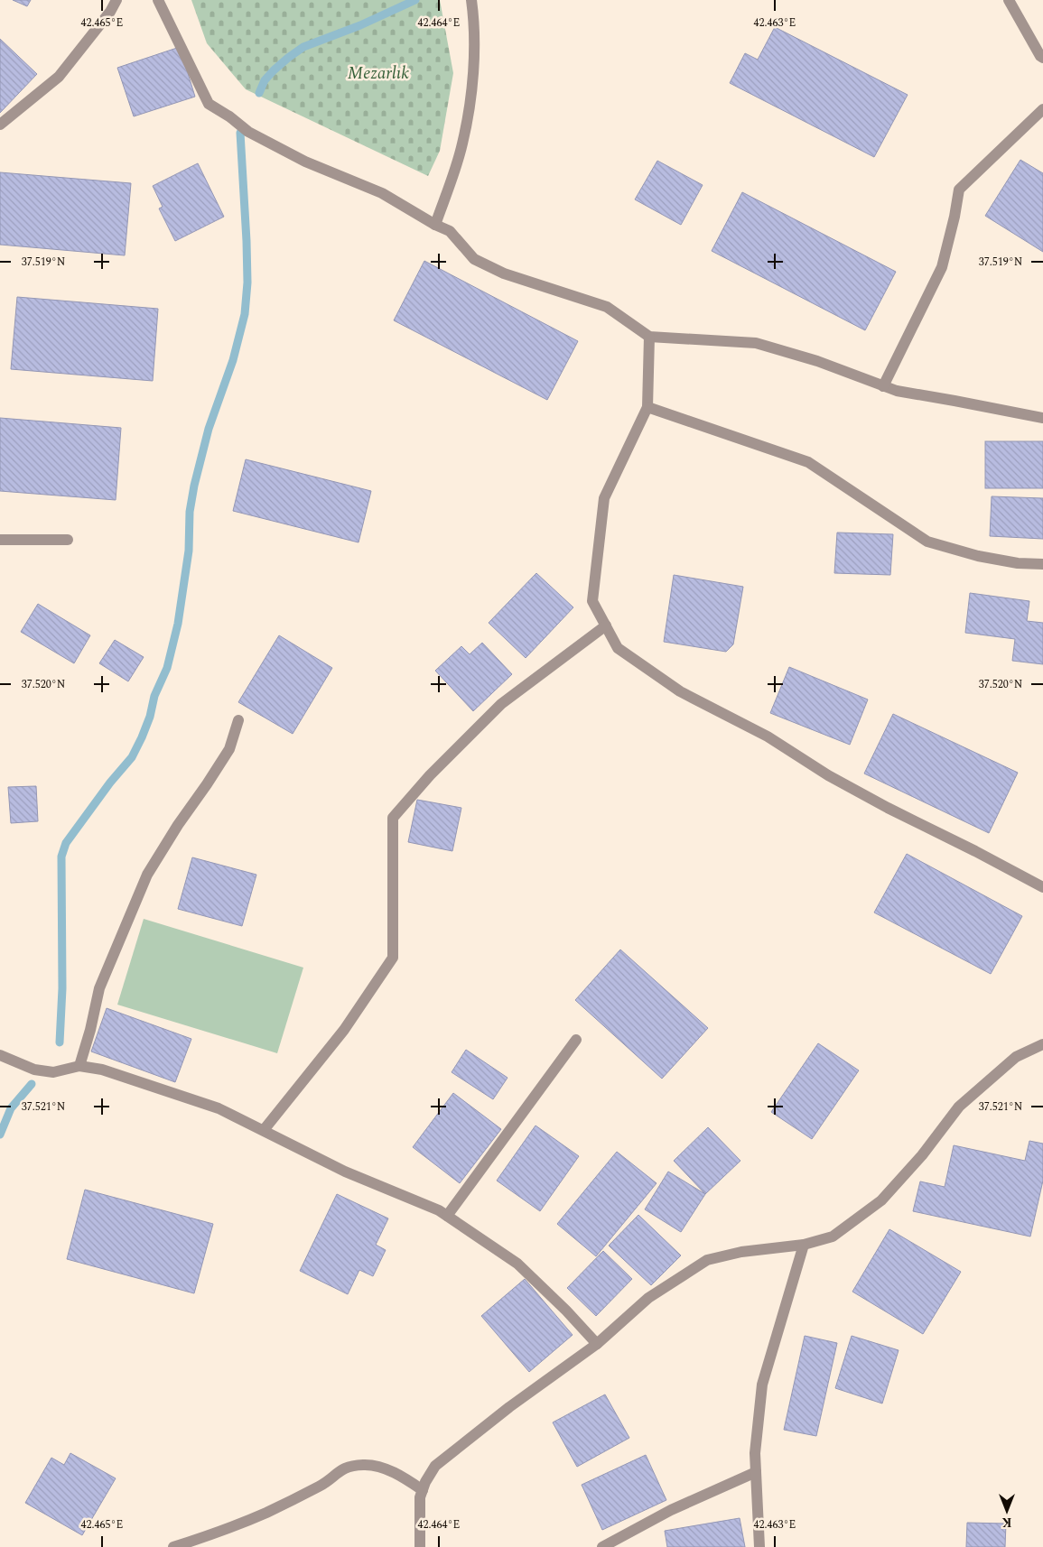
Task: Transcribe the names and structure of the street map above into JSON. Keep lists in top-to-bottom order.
{
  "parks": ["Mezarlık"],
  "north": "bottom",
  "coordinates": [
    "42.465°E",
    "42.464°E",
    "42.463°E",
    "37.519°N",
    "37.520°N",
    "37.521°N"
  ]
}
